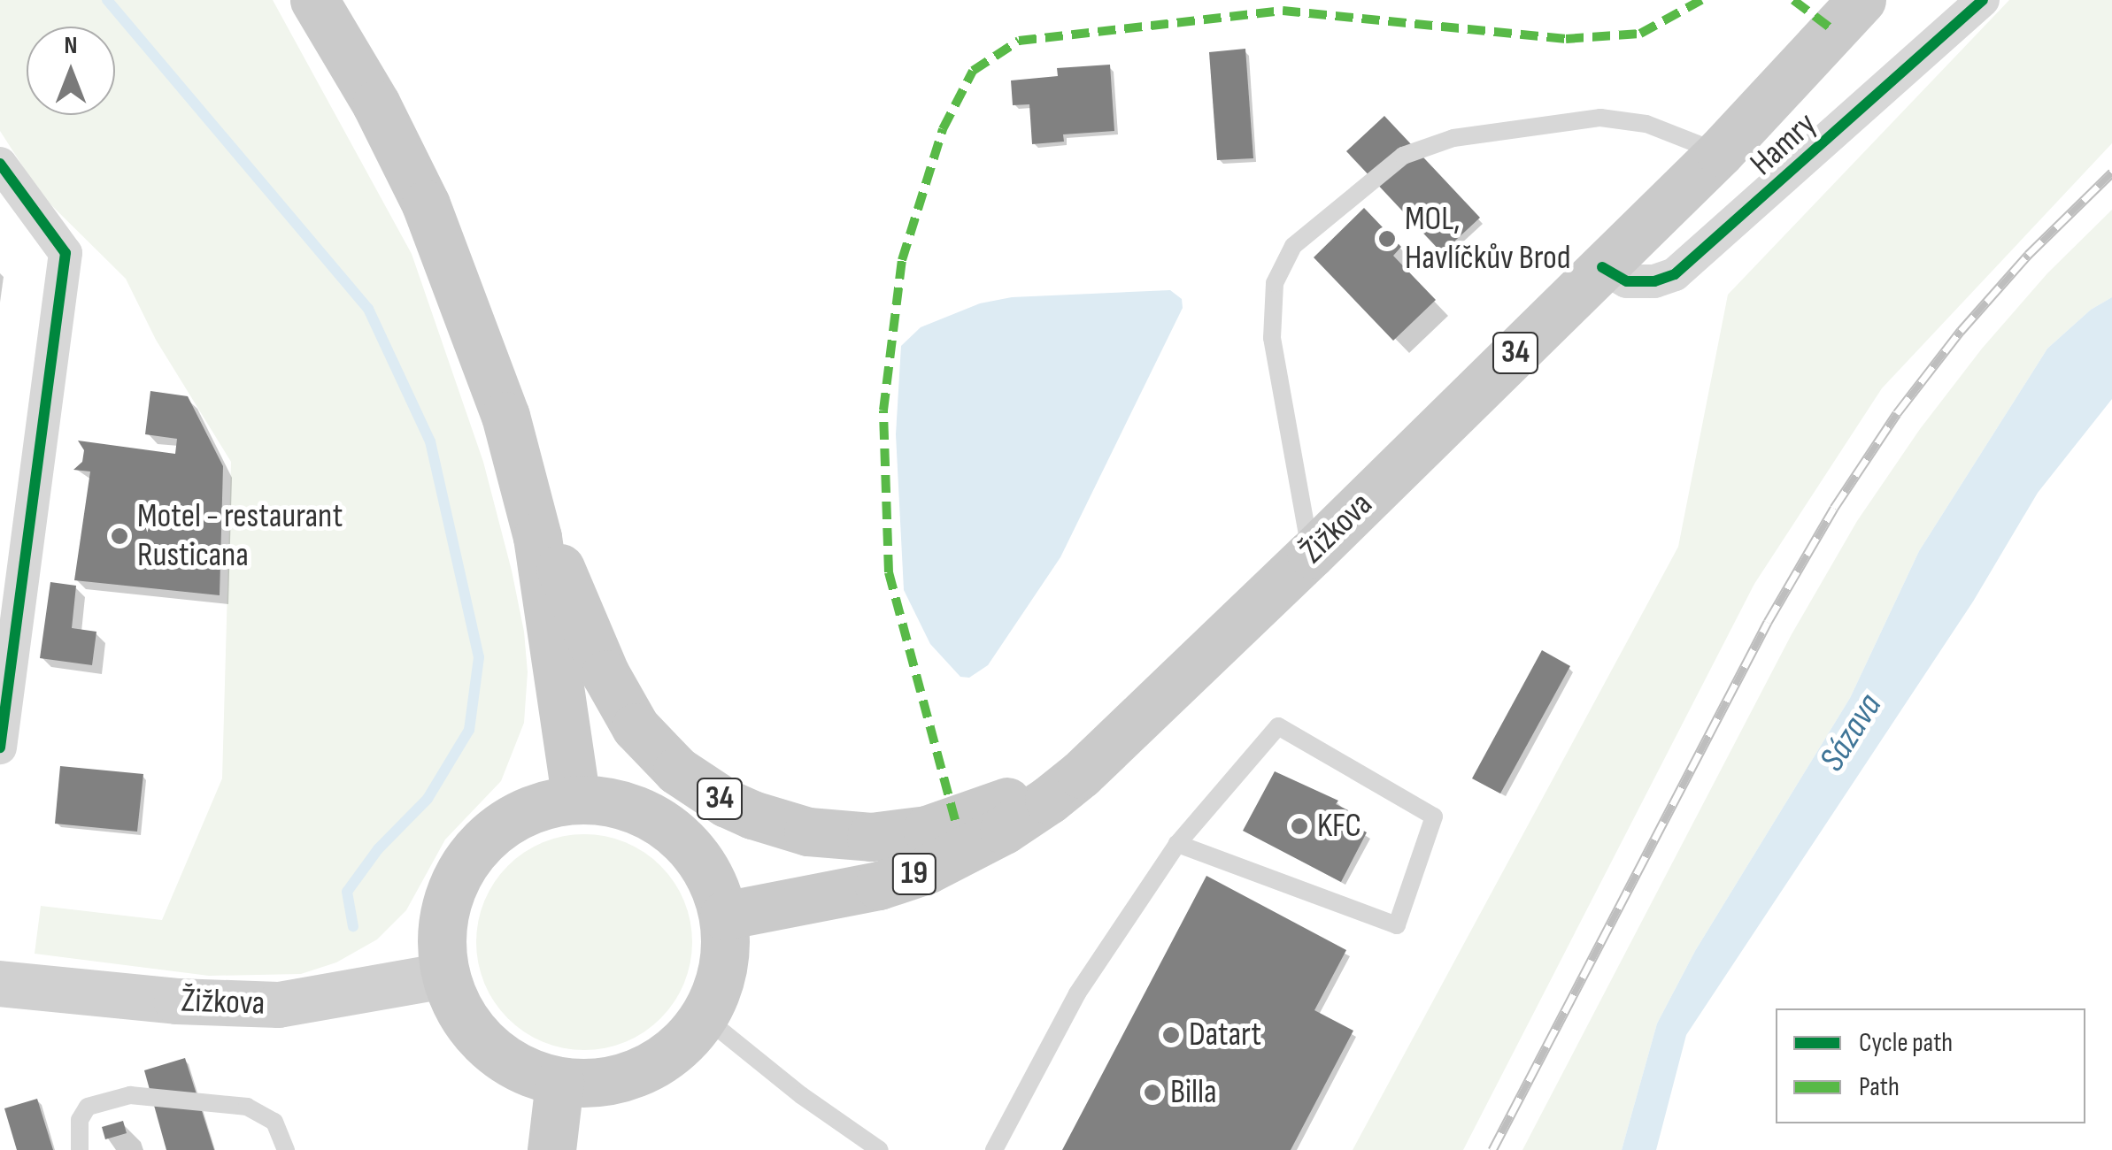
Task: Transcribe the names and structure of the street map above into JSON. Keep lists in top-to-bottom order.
{
  "streets": {
    "main road": ["34", "Žižkova", "19"],
    "street": ["Hamry"]
  },
  "crossings": [
    ["Hamry", "Žižkova"],
    ["34", "Žižkova"]
  ],
  "water": ["Sázava"],
  "places": [
    "MOL, Havlíčkův Brod",
    "Motel - restaurant Rusticana",
    "KFC",
    "Datart",
    "Billa"
  ],
  "legend": ["Cycle path", "Path"],
  "north": "top"
}
